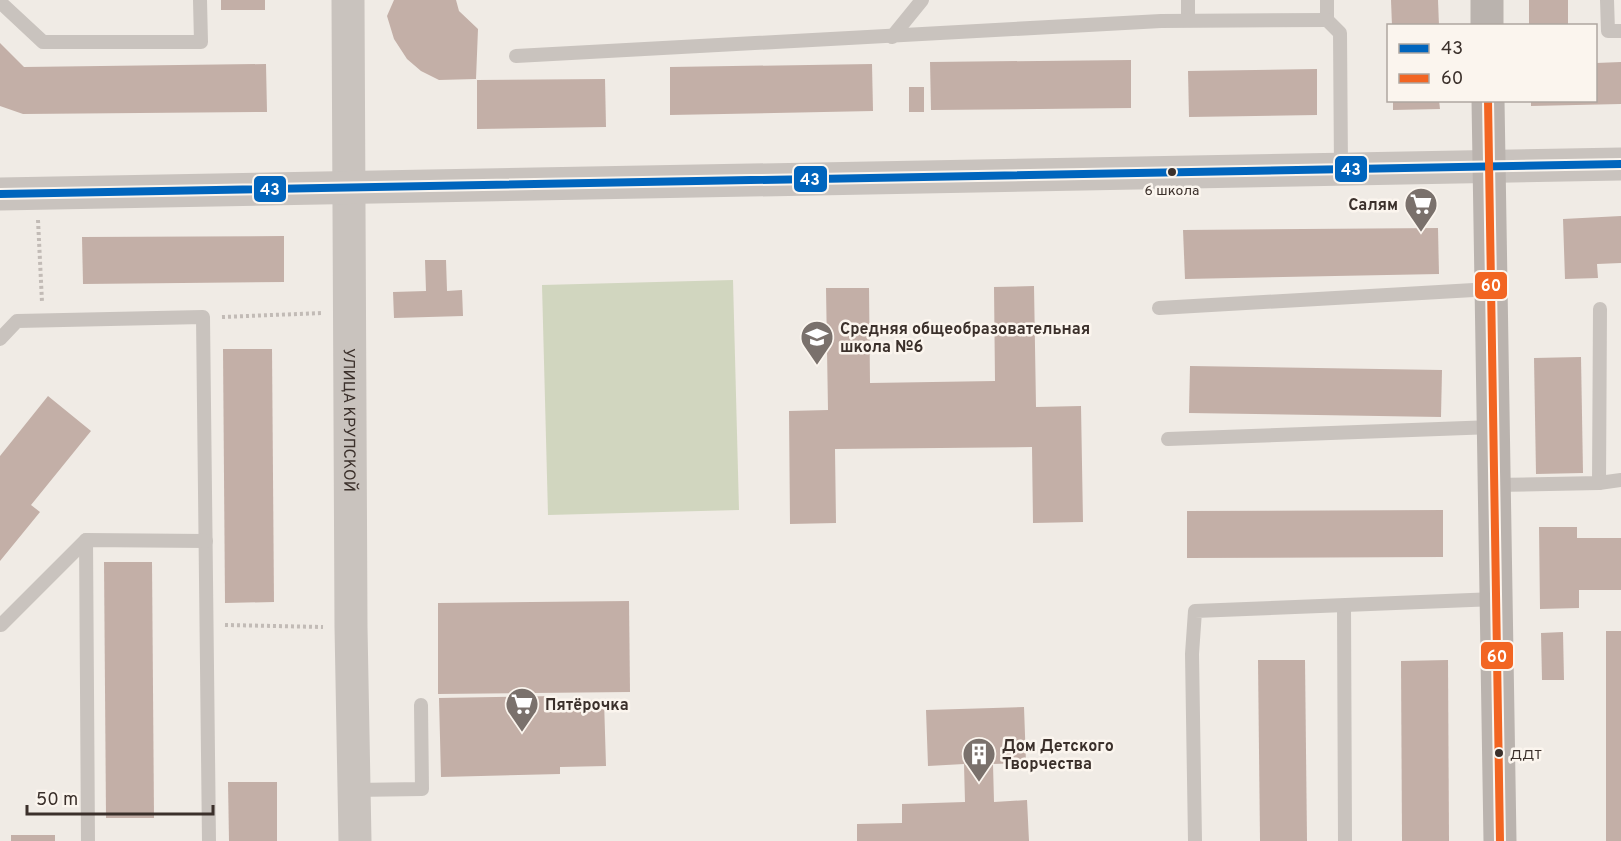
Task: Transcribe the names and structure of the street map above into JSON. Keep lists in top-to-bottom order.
{
  "streets": {
    "street": ["УЛИЦА КРУПСКОЙ"]
  },
  "places": {
    "other": ["6 школа", "ДДТ"],
    "supermarket": ["Салям", "Пятёрочка"],
    "school or university": ["Средняя общеобразовательная школа №6"],
    "building": ["Дом Детского Творчества"]
  },
  "lines": ["transit line 60", "transit line 43"],
  "legend": ["43", "60"],
  "scale_bar": "50 m"
}
